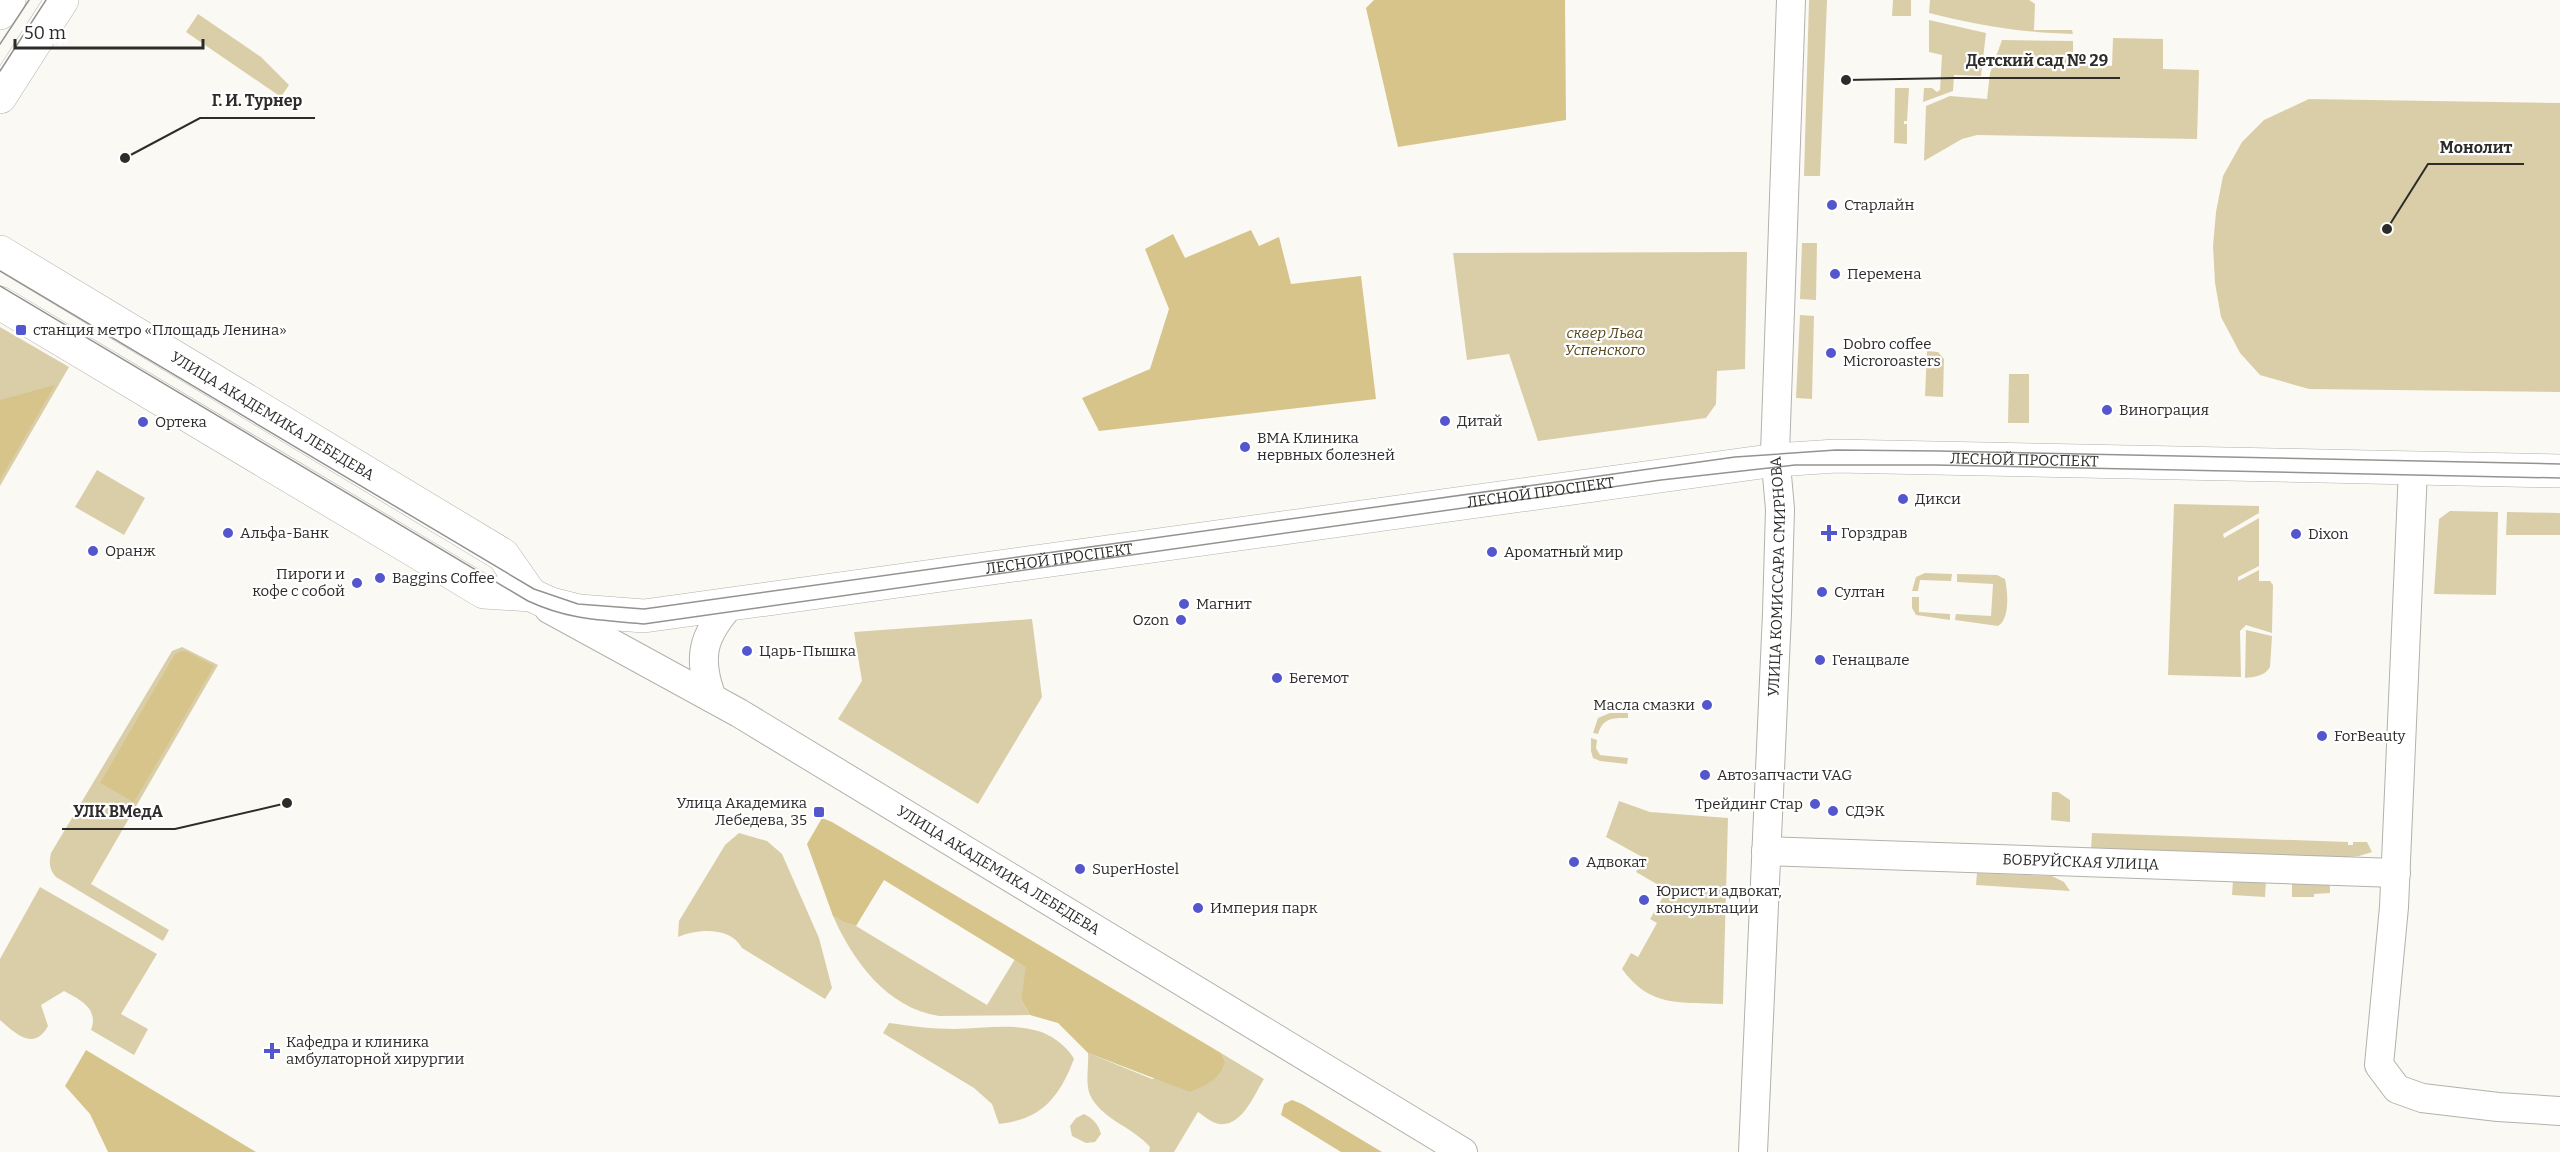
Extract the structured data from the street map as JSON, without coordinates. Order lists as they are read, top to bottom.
{
  "streets": {
    "main road": ["УЛИЦА АКАДЕМИКА ЛЕБЕДЕВА", "ЛЕСНОЙ ПРОСПЕКТ"],
    "street": ["УЛИЦА КОМИССАРА СМИРНОВА", "БОБРУЙСКАЯ УЛИЦА"]
  },
  "crossings": [
    ["УЛИЦА АКАДЕМИКА ЛЕБЕДЕВА", "ЛЕСНОЙ ПРОСПЕКТ"],
    ["ЛЕСНОЙ ПРОСПЕКТ", "УЛИЦА КОМИССАРА СМИРНОВА"],
    ["УЛИЦА КОМИССАРА СМИРНОВА", "БОБРУЙСКАЯ УЛИЦА"]
  ],
  "parks": ["сквер Льва Успенского"],
  "places": {
    "other": [
      "Детский сад № 29",
      "Г. И. Турнер",
      "Старлайн",
      "Монолит",
      "Перемена",
      "Dobro coffee Microroasters",
      "Винограция",
      "Дитай",
      "Ортека",
      "ВМА Клиника нервных болезней",
      "Дикси",
      "Альфа-Банк",
      "Dixon",
      "Оранж",
      "Ароматный мир",
      "Baggins Coffee",
      "Пироги и кофе с собой",
      "Султан",
      "Магнит",
      "Ozon",
      "Царь-Пышка",
      "Генацвале",
      "Бегемот",
      "Масла смазки",
      "ForBeauty",
      "Автозапчасти VAG",
      "УЛК ВМедА",
      "Трейдинг Стар",
      "СДЭК",
      "Адвокат",
      "SuperHostel",
      "Юрист и адвокат, консультации",
      "Империя парк"
    ],
    "transit": ["станция метро «Площадь Ленина»", "Улица Академика Лебедева, 35"],
    "health": ["Горздрав", "Кафедра и клиника амбулаторной хирургии"]
  },
  "scale_bar": "50 m"
}
